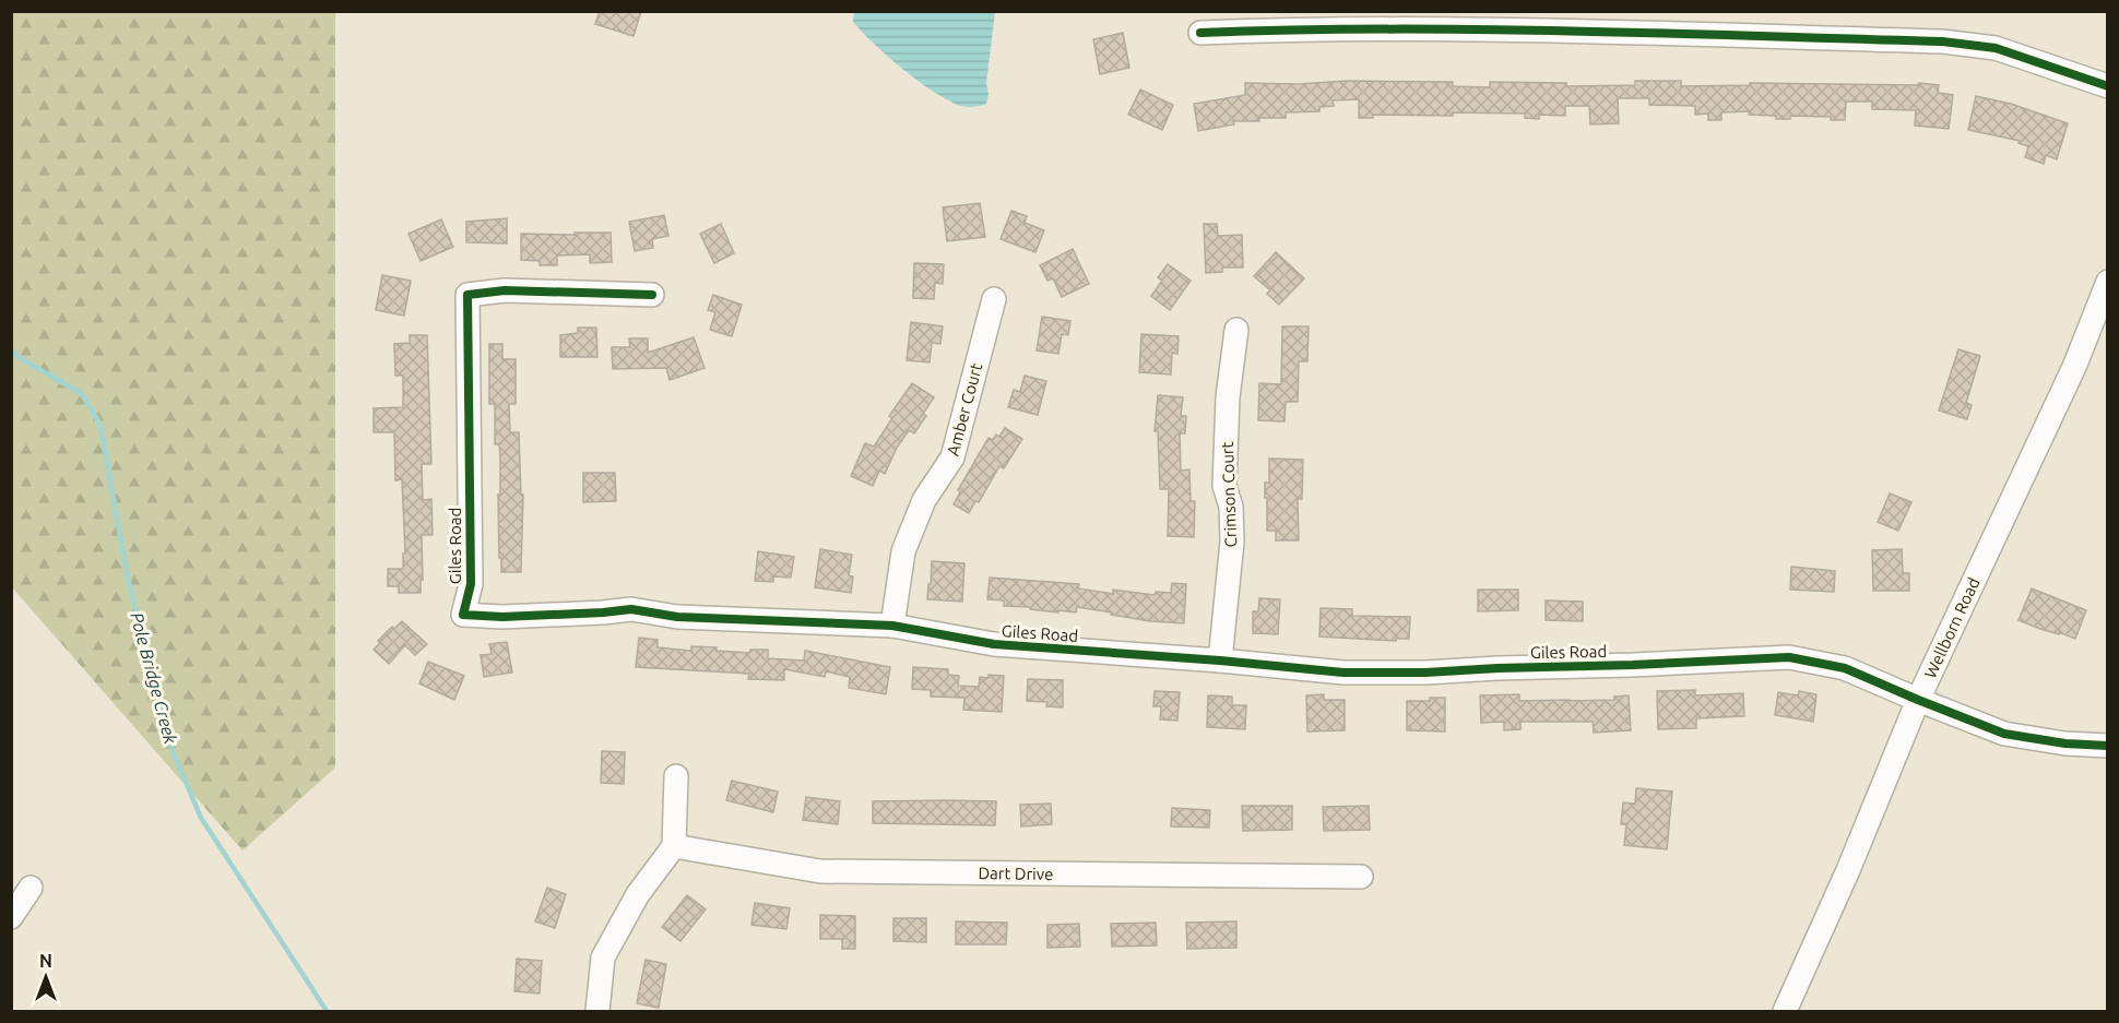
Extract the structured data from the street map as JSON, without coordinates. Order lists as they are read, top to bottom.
{
  "streets": {
    "street": [
      "Amber Court",
      "Crimson Court",
      "Giles Road",
      "Wellborn Road",
      "Dart Drive"
    ]
  },
  "crossings": [
    ["Amber Court", "Giles Road"],
    ["Crimson Court", "Giles Road"],
    ["Giles Road", "Wellborn Road"]
  ],
  "water": ["Pole Bridge Creek"],
  "north": "top"
}
